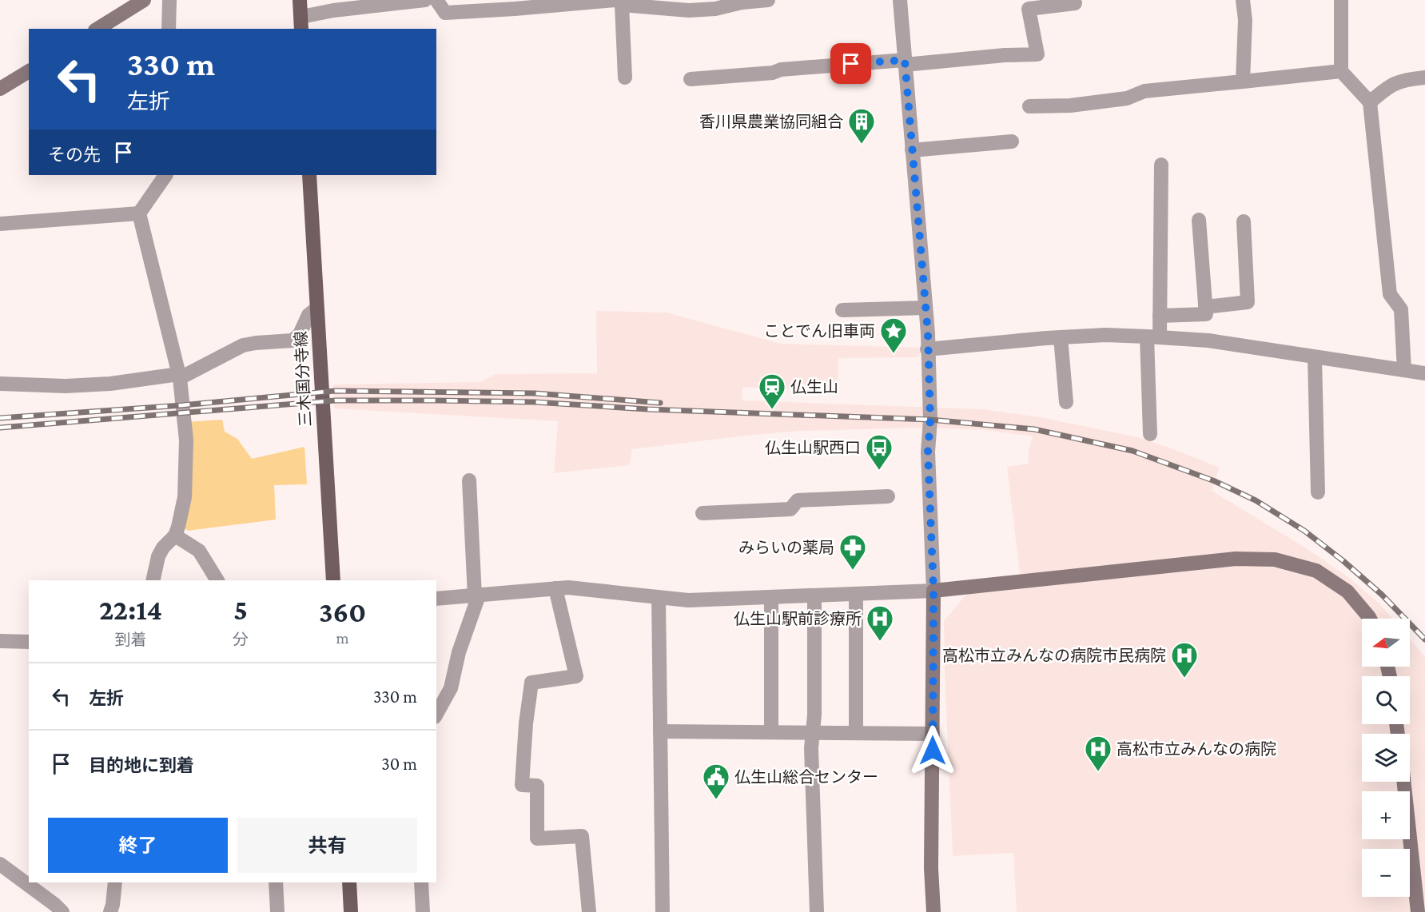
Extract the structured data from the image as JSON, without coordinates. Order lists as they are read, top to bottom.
{
  "streets": {
    "main road": ["三木国分寺線"]
  },
  "places": {
    "building": ["香川県農業協同組合"],
    "place": ["ことでん旧車両"],
    "station": ["仏生山"],
    "bus stop": ["仏生山駅西口"],
    "pharmacy": ["みらいの薬局"],
    "hospital": ["仏生山駅前診療所", "高松市立みんなの病院市民病院", "高松市立みんなの病院"],
    "public building": ["仏生山総合センター"]
  },
  "north": "left",
  "page": {
    "turn": ["330 m", "左折"],
    "then": "その先",
    "eta": [
      "22:14",
      "到着",
      "5",
      "分",
      "360",
      "m"
    ],
    "map_buttons": ["+", "−"],
    "list": [
      {
        "name": "左折",
        "value": "330 m"
      },
      {
        "name": "目的地に到着",
        "value": "30 m"
      }
    ],
    "buttons": ["終了", "共有"]
  }
}
